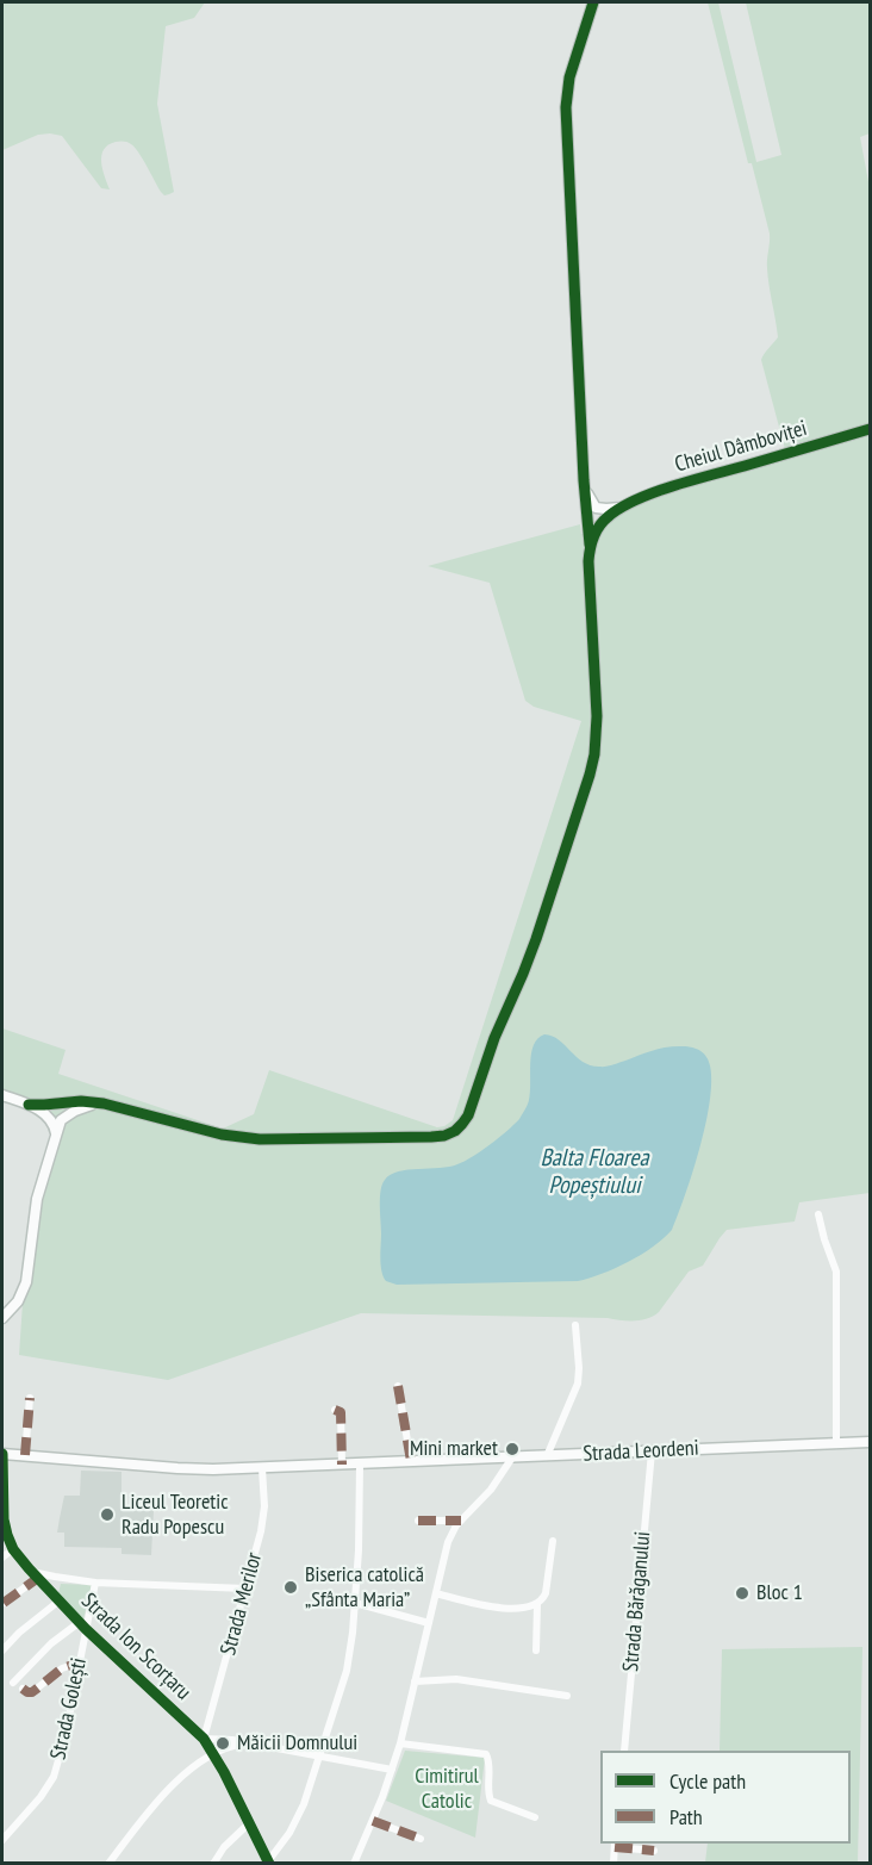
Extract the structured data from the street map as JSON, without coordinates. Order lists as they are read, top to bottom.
{
  "streets": {
    "street": [
      "Cheiul Dâmboviței",
      "Strada Leordeni",
      "Strada Bărăganului",
      "Strada Merilor",
      "Strada Ion Scorțaru",
      "Strada Golești"
    ]
  },
  "crossings": [
    ["Strada Leordeni", "Strada Bărăganului"],
    ["Strada Leordeni", "Strada Merilor"],
    ["Strada Leordeni", "Strada Ion Scorțaru"],
    ["Strada Merilor", "Strada Ion Scorțaru"],
    ["Strada Ion Scorțaru", "Strada Golești"]
  ],
  "water": ["Balta Floarea Popeștiului"],
  "parks": ["Cimitirul Catolic"],
  "places": [
    "Mini market",
    "Liceul Teoretic Radu Popescu",
    "Biserica catolică „Sfânta Maria”",
    "Bloc 1",
    "Măicii Domnului"
  ],
  "legend": ["Cycle path", "Path"]
}
